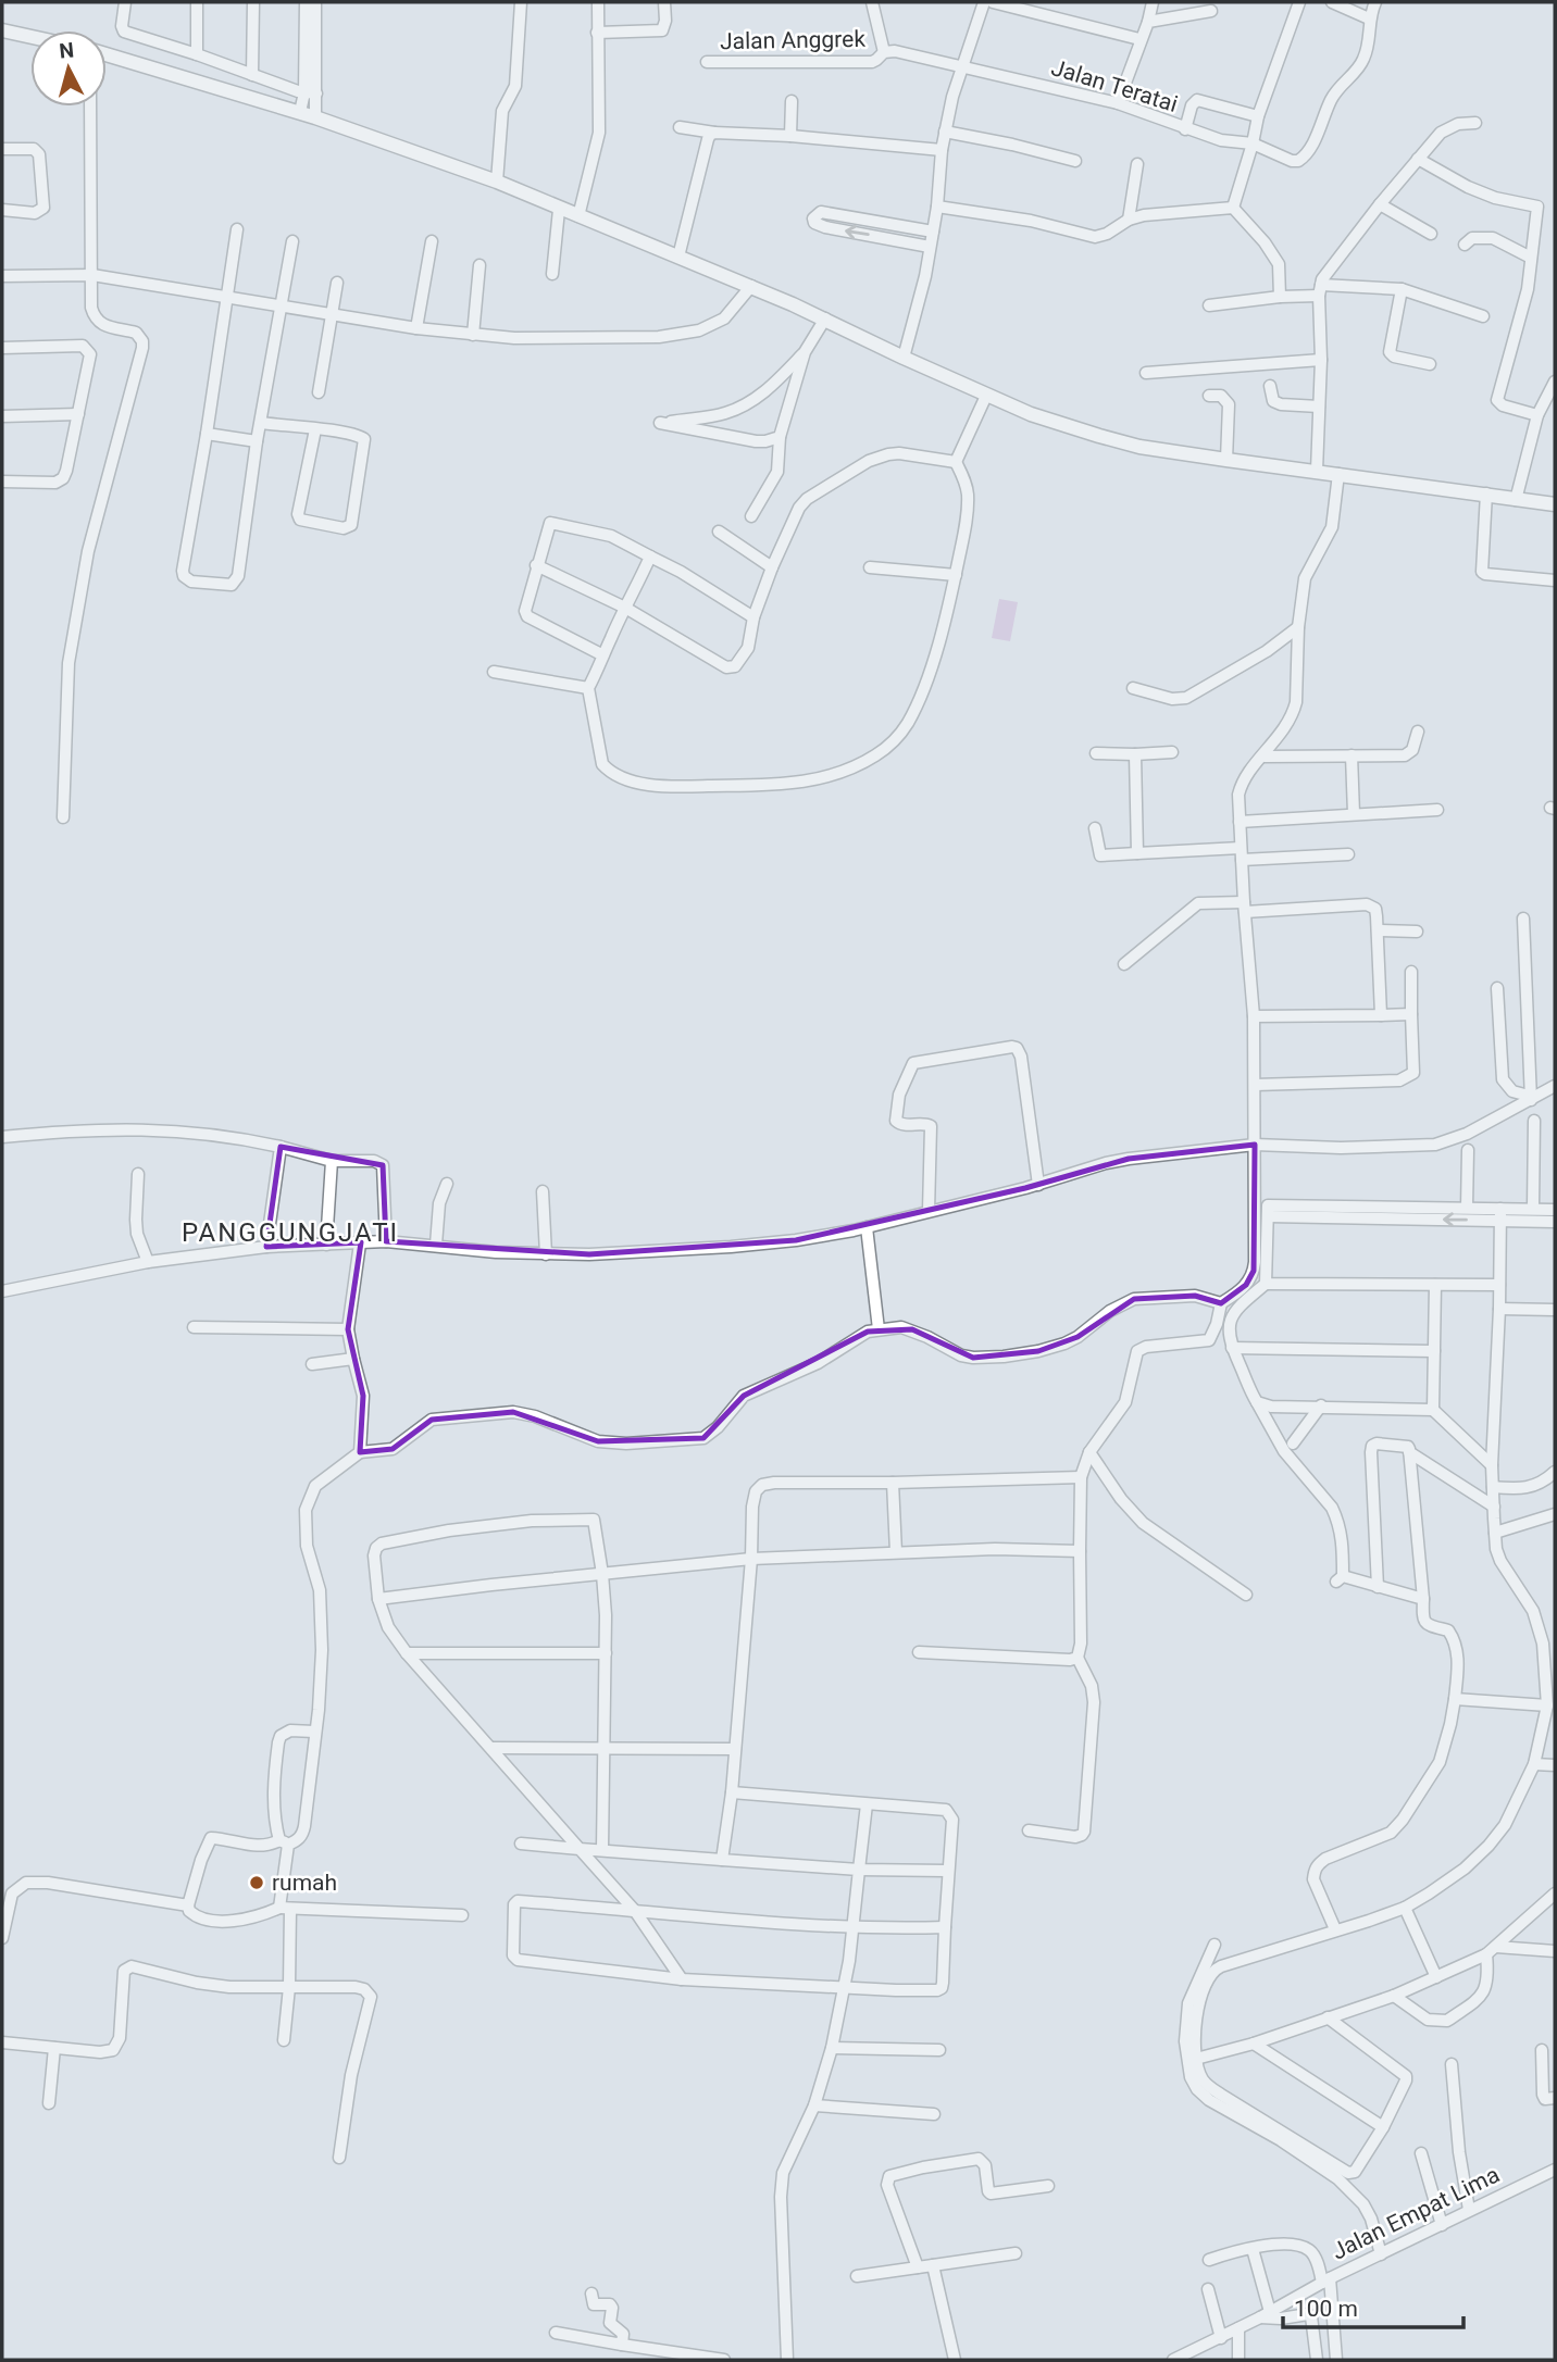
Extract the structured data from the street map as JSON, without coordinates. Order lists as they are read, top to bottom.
{
  "streets": {
    "street": ["Jalan Anggrek", "Jalan Teratai", "Jalan Empat Lima"]
  },
  "crossings": [
    ["Jalan Anggrek", "Jalan Teratai"]
  ],
  "districts": ["PANGGUNGJATI"],
  "places": ["rumah"],
  "scale_bar": "100 m",
  "north": "top"
}
